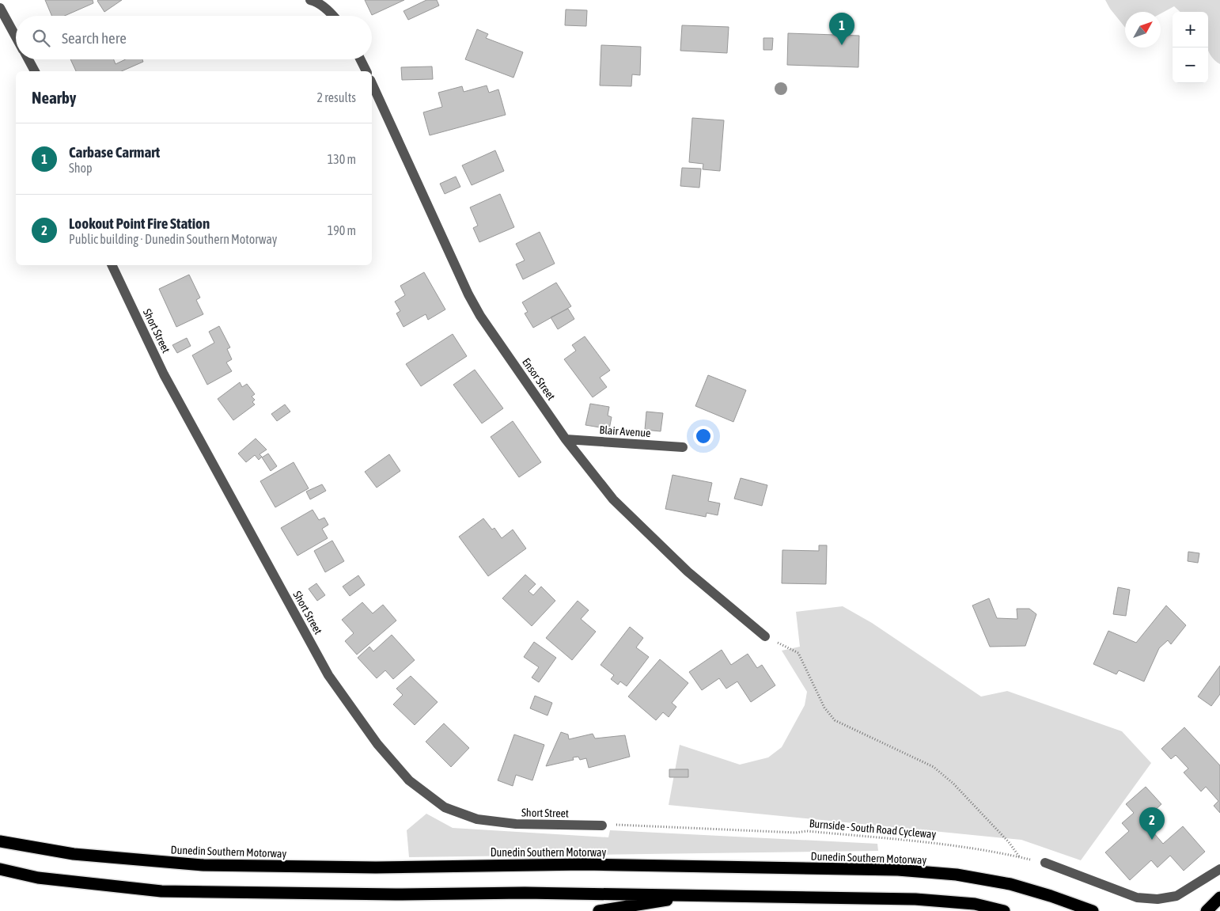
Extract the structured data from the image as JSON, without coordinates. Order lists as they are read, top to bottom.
{
  "streets": {
    "highway": ["Dunedin Southern Motorway"],
    "street": ["Short Street", "Ensor Street", "Blair Avenue"],
    "path": ["Burnside - South Road Cycleway"]
  },
  "crossings": [
    ["Short Street", "Burnside - South Road Cycleway"],
    ["Ensor Street", "Blair Avenue"]
  ],
  "north": "top right",
  "page": {
    "map_buttons": ["+", "−"],
    "pins": ["1", "2"],
    "search": "Search here",
    "heading": ["Nearby", "2 results"],
    "list": [
      {
        "mark": "1",
        "name": "Carbase Carmart",
        "note": "Shop",
        "value": "130 m"
      },
      {
        "mark": "2",
        "name": "Lookout Point Fire Station",
        "note": "Public building · Dunedin Southern Motorway",
        "value": "190 m"
      }
    ]
  }
}
